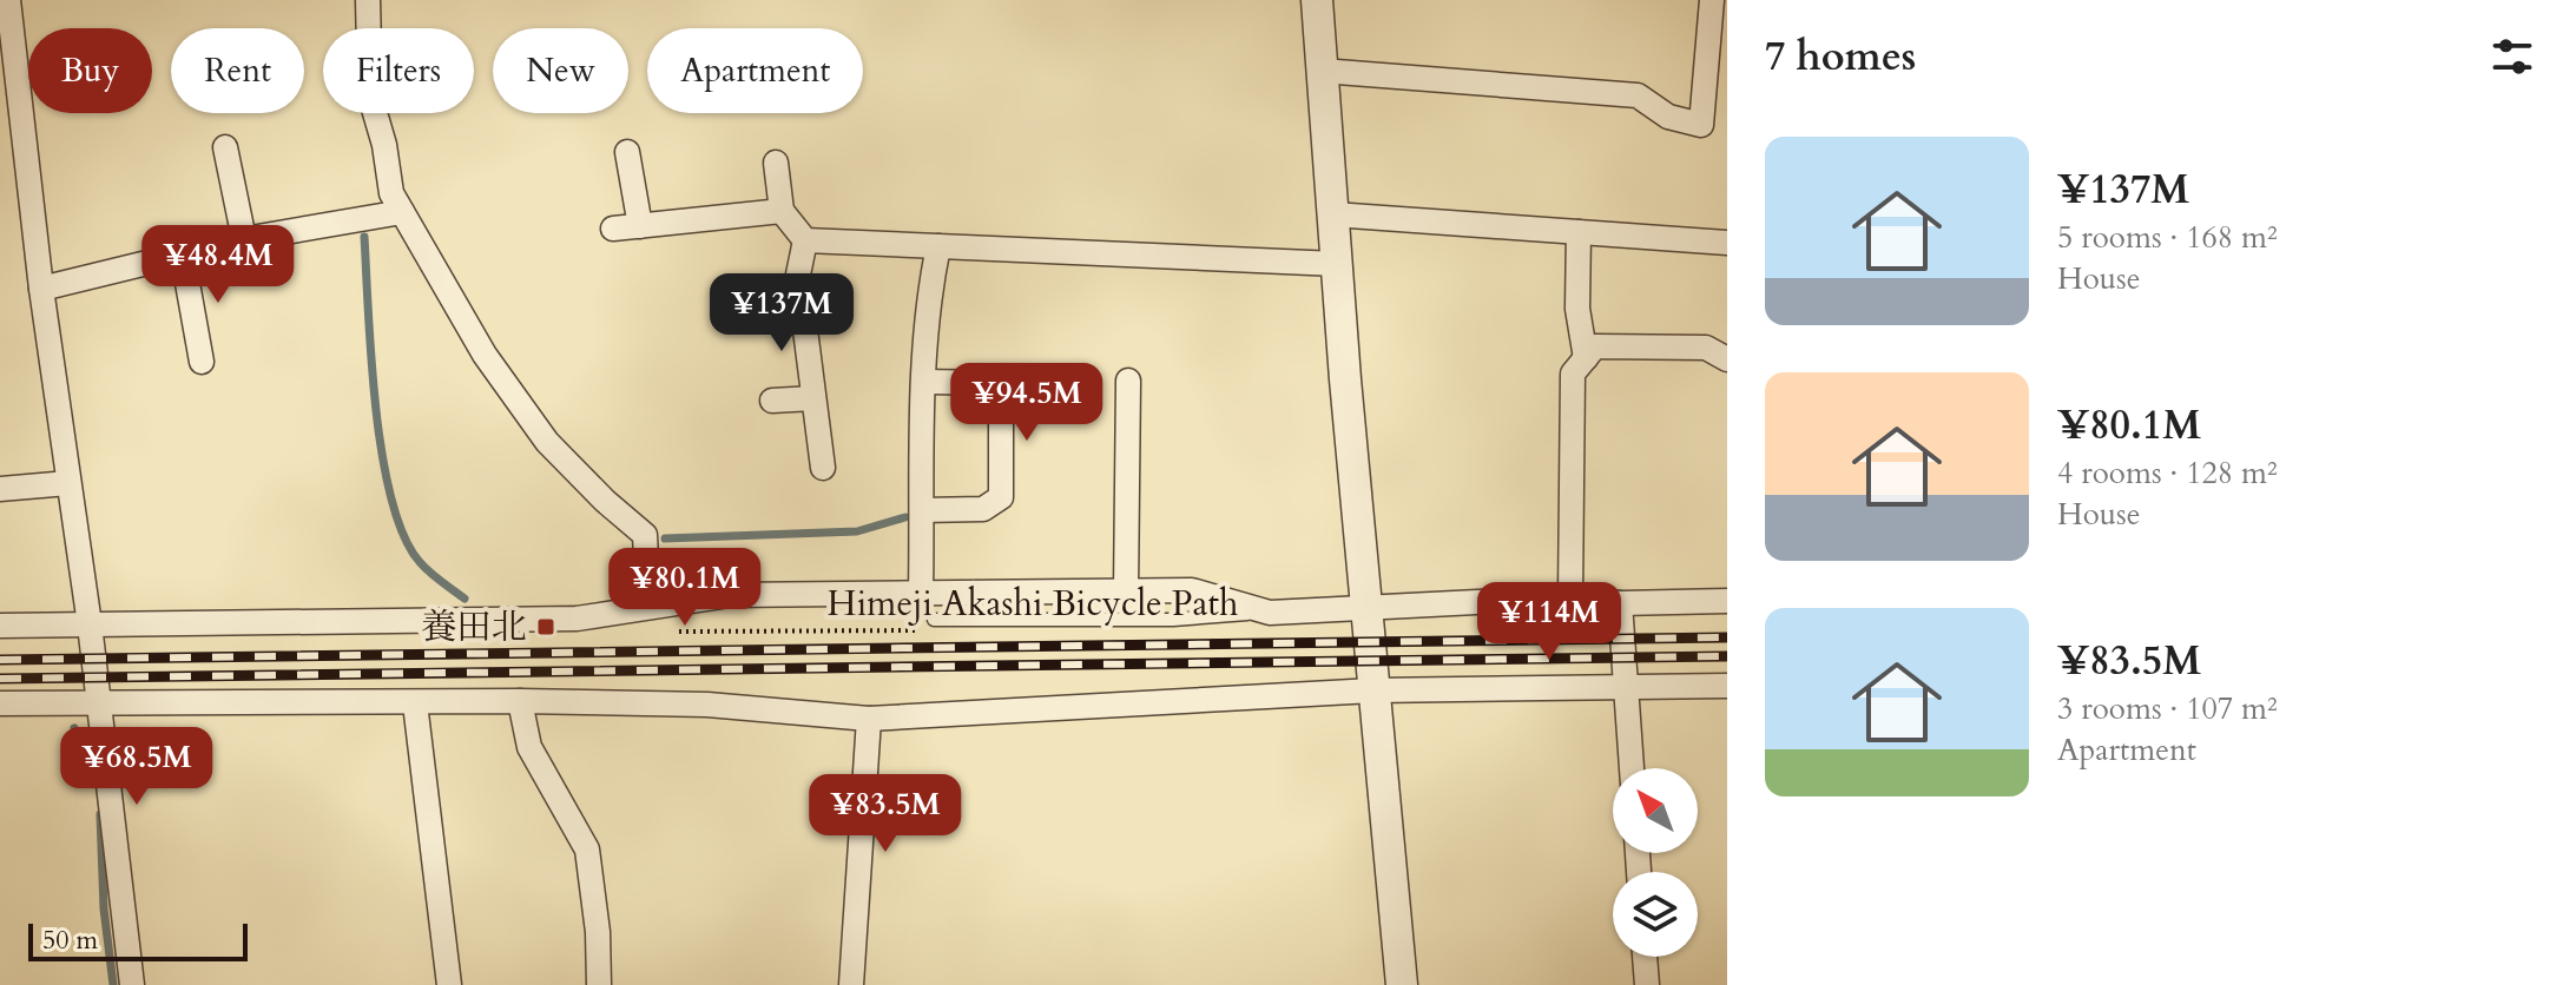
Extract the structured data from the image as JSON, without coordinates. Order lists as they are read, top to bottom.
{
  "streets": {
    "path": ["Himeji Akashi Bicycle Path"]
  },
  "places": {
    "transit": ["養田北"]
  },
  "scale_bar": "50 m",
  "north": "top left",
  "page": {
    "heading": "7 homes",
    "chip": [
      "Buy",
      "Rent",
      "Filters",
      "New",
      "Apartment"
    ],
    "list": [
      {
        "name": "¥137M",
        "note": "5 rooms · 168 m² · House"
      },
      {
        "name": "¥80.1M",
        "note": "4 rooms · 128 m² · House"
      },
      {
        "name": "¥83.5M",
        "note": "3 rooms · 107 m² · Apartment"
      }
    ],
    "price": [
      "¥48.4M",
      "¥137M",
      "¥94.5M",
      "¥80.1M",
      "¥114M",
      "¥68.5M",
      "¥83.5M"
    ],
    "scale": "50 m"
  }
}
